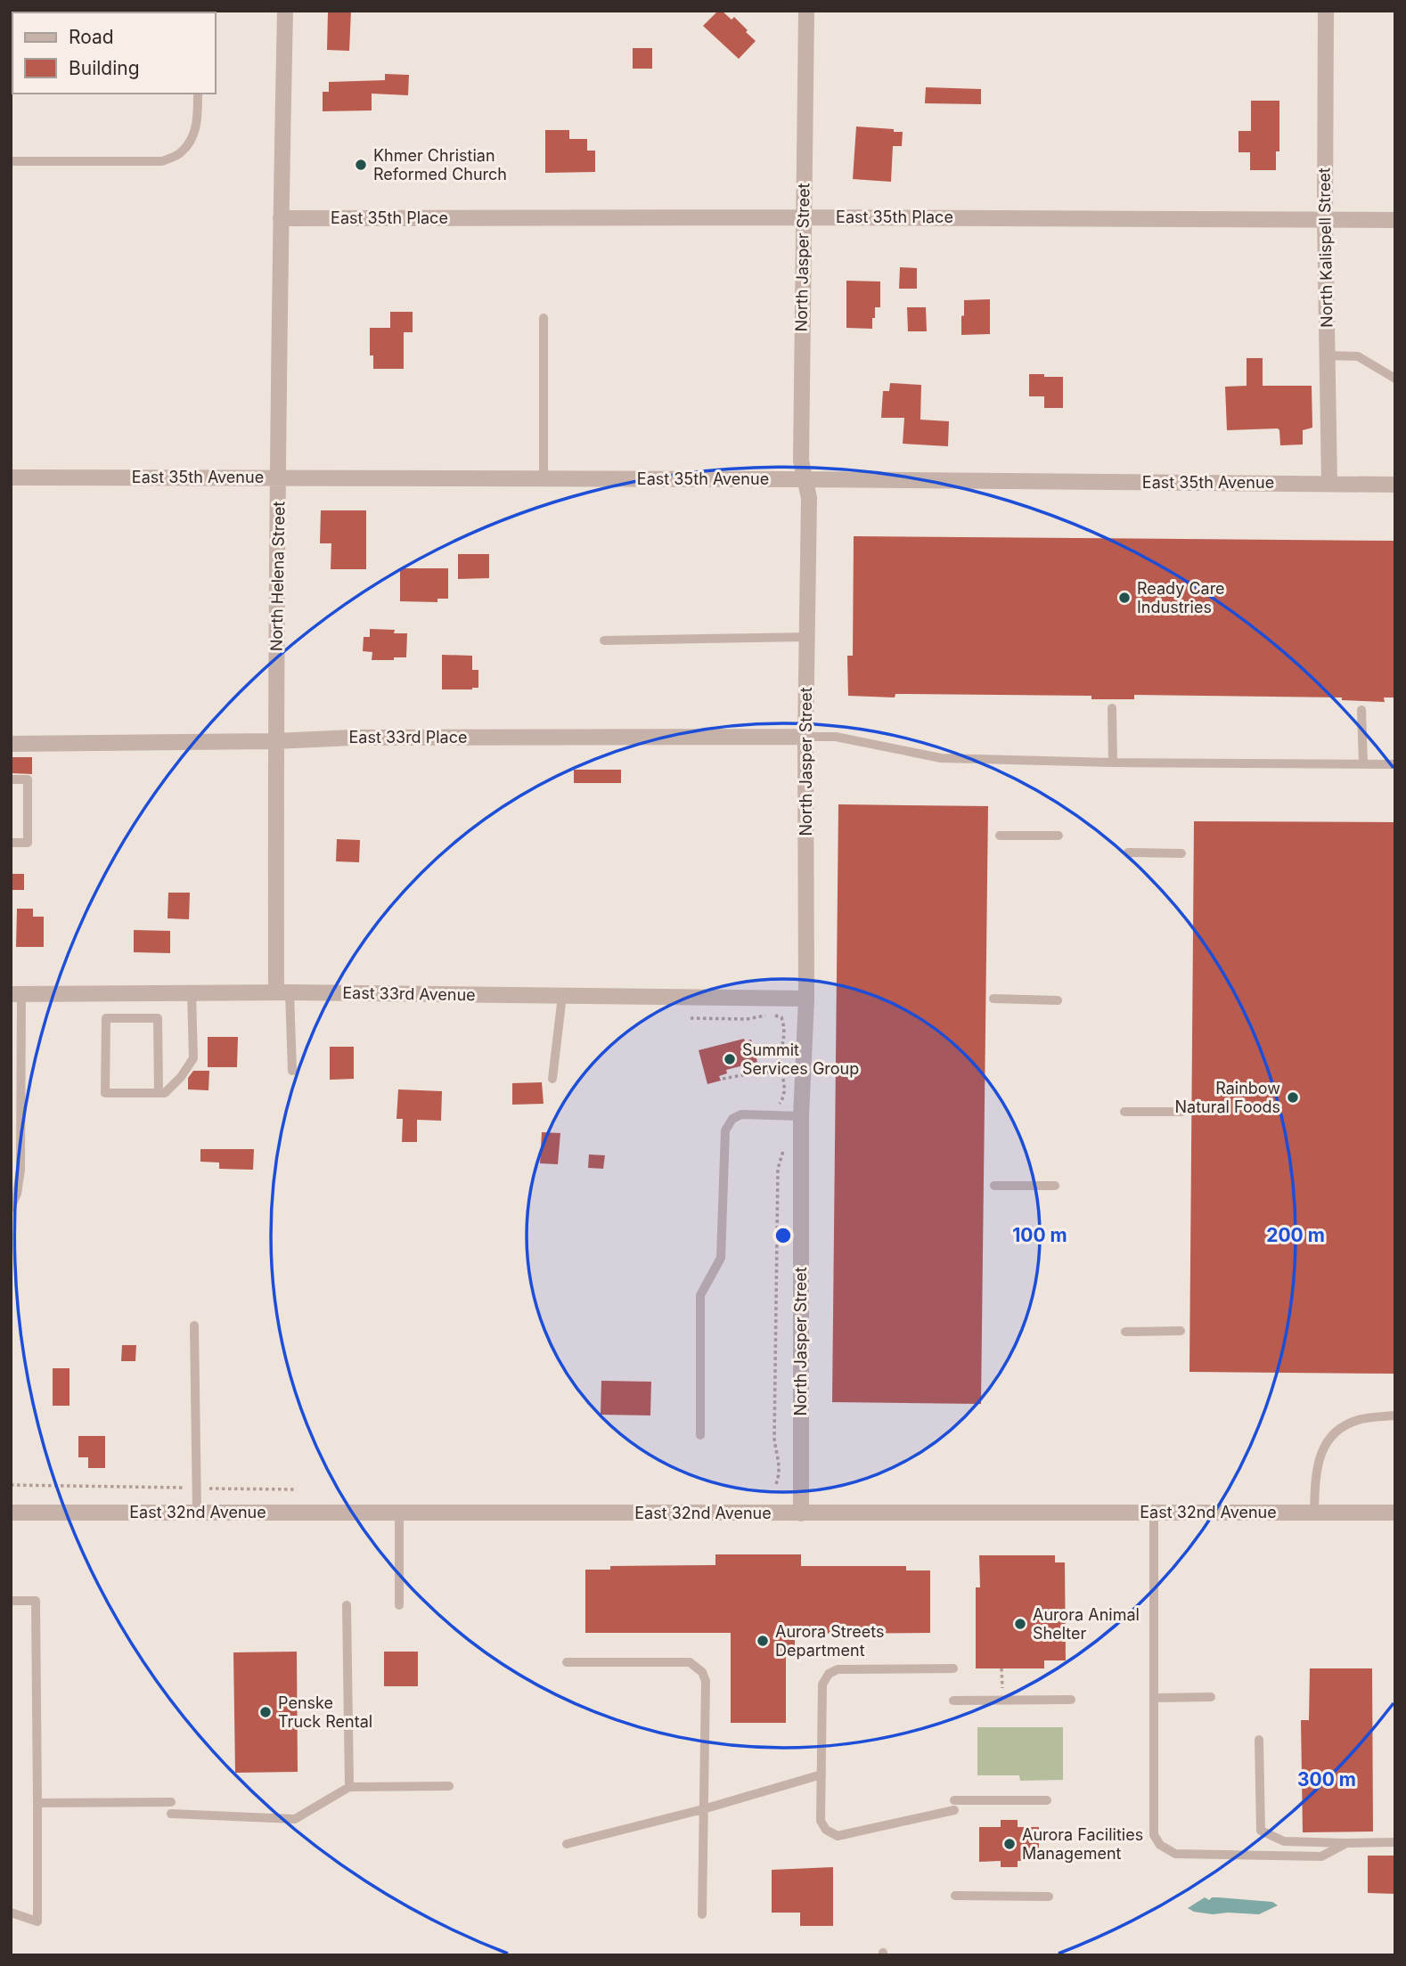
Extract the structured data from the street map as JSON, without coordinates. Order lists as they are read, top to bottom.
{
  "streets": {
    "street": [
      "East 35th Place",
      "North Kalispell Street",
      "North Jasper Street",
      "East 35th Avenue",
      "North Helena Street",
      "East 33rd Place",
      "East 33rd Avenue",
      "East 32nd Avenue"
    ]
  },
  "crossings": [
    ["East 35th Place", "North Kalispell Street"],
    ["East 35th Place", "North Jasper Street"],
    ["East 35th Place", "North Helena Street"],
    ["North Kalispell Street", "East 35th Avenue"],
    ["North Jasper Street", "East 35th Avenue"],
    ["North Jasper Street", "East 33rd Place"],
    ["North Jasper Street", "East 33rd Avenue"],
    ["North Jasper Street", "East 32nd Avenue"],
    ["East 35th Avenue", "North Helena Street"],
    ["North Helena Street", "East 33rd Place"],
    ["North Helena Street", "East 33rd Avenue"]
  ],
  "places": [
    "Khmer Christian Reformed Church",
    "Ready Care Industries",
    "Summit Services Group",
    "Rainbow Natural Foods",
    "Aurora Animal Shelter",
    "Aurora Streets Department",
    "Penske Truck Rental",
    "Aurora Facilities Management"
  ],
  "legend": ["Road", "Building"],
  "rings": ["100 m", "200 m", "300 m"]
}
